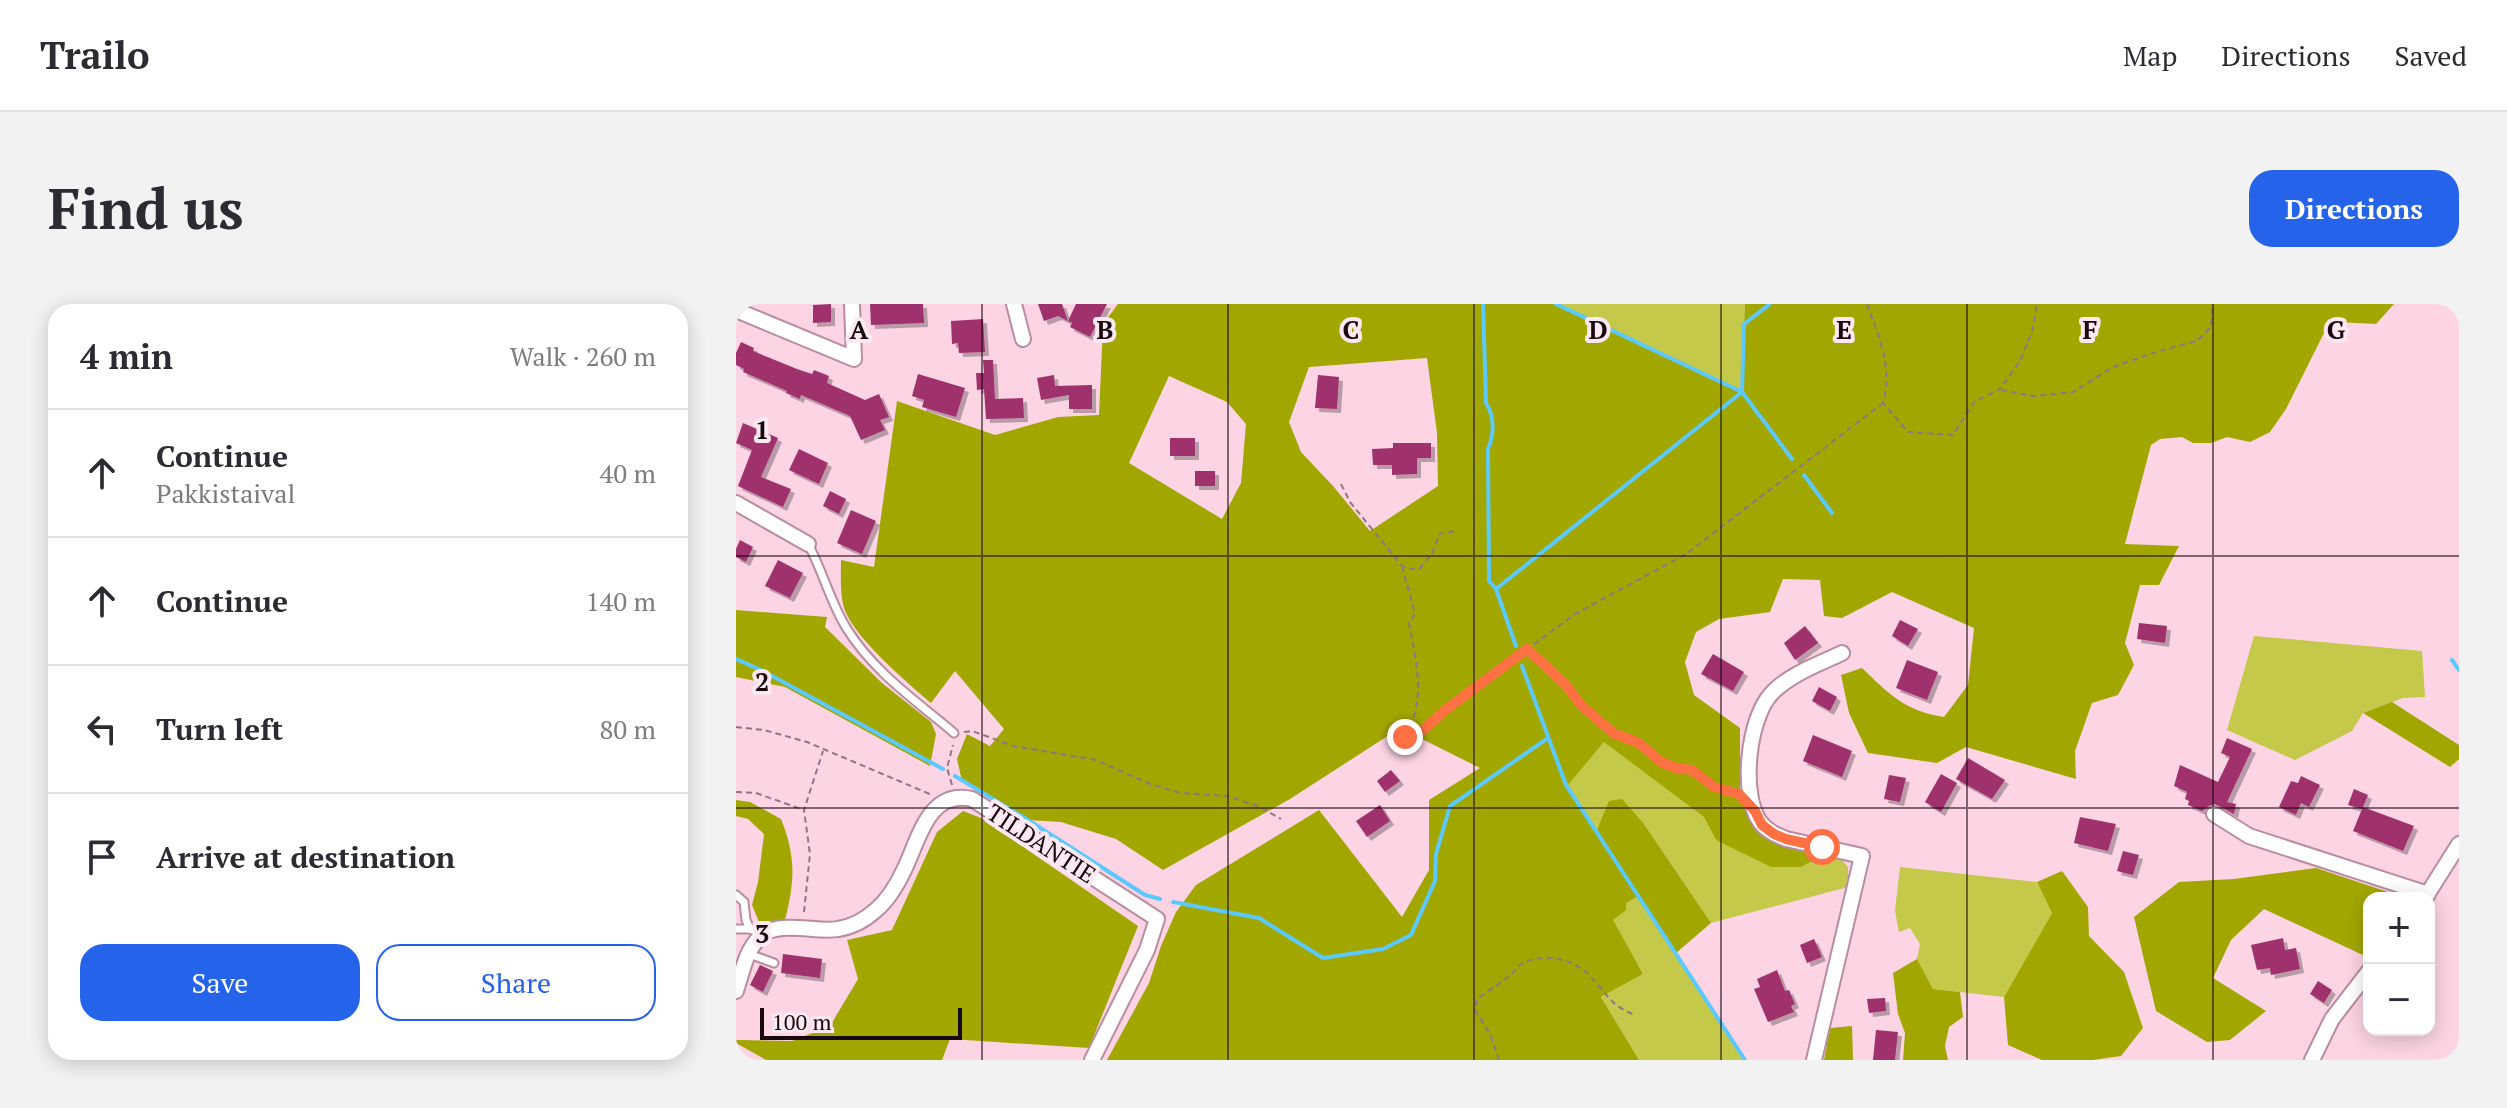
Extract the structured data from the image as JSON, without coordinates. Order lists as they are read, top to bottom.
{
  "streets": {
    "street": ["TILDANTIE"]
  },
  "scale_bar": "100 m",
  "page": {
    "header": "Trailo",
    "nav": ["Map", "Directions", "Saved"],
    "buttons": [
      "Directions",
      ["Save", "Share"]
    ],
    "title": "Find us",
    "heading": ["4 min", "Walk · 260 m"],
    "list": [
      ["Continue", "Pakkistaival", "40 m"],
      ["Continue", "140 m"],
      ["Turn left", "80 m"],
      "Arrive at destination"
    ],
    "map_buttons": ["+", "−"],
    "scale": "100 m"
  },
  "grid": {
    "columns": [
      "A",
      "B",
      "C",
      "D",
      "E",
      "F",
      "G"
    ],
    "rows": ["1", "2", "3"]
  }
}
